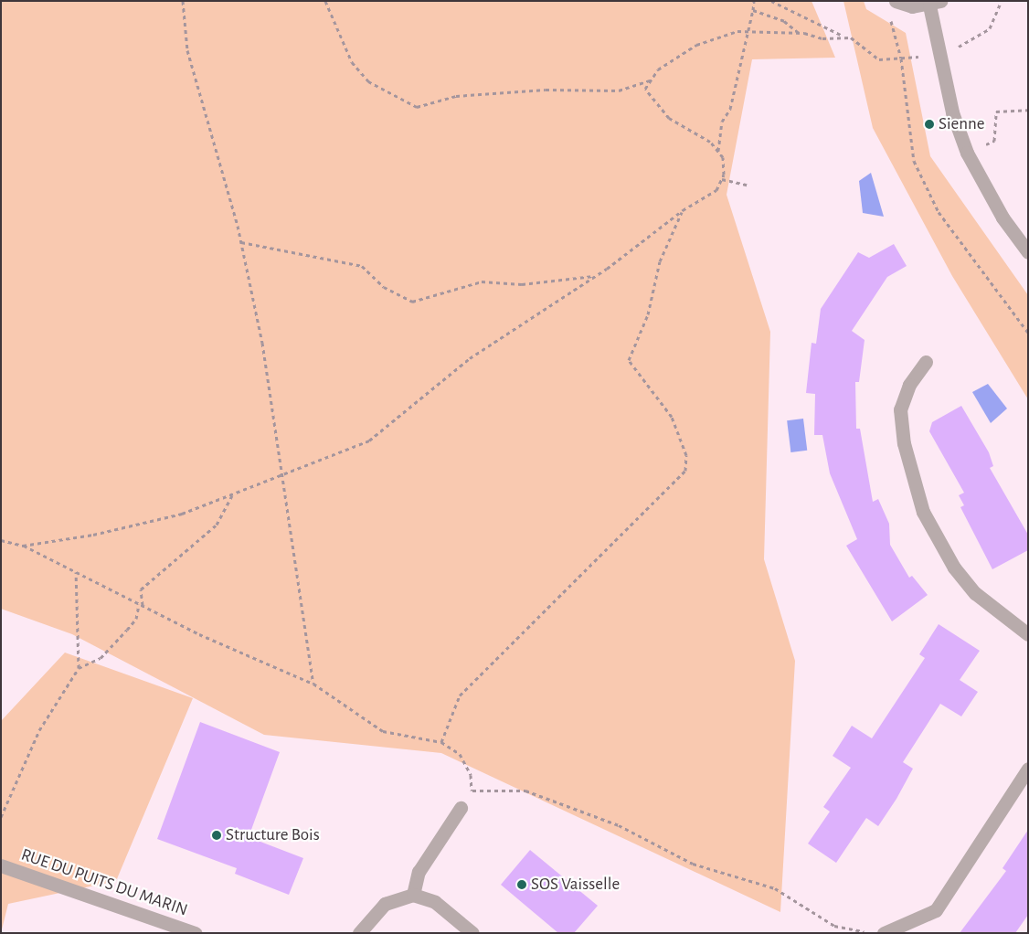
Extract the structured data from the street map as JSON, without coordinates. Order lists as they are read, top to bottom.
{
  "streets": {
    "street": ["RUE DU PUITS DU MARIN"]
  },
  "places": ["Sienne", "Structure Bois", "SOS Vaisselle"]
}
